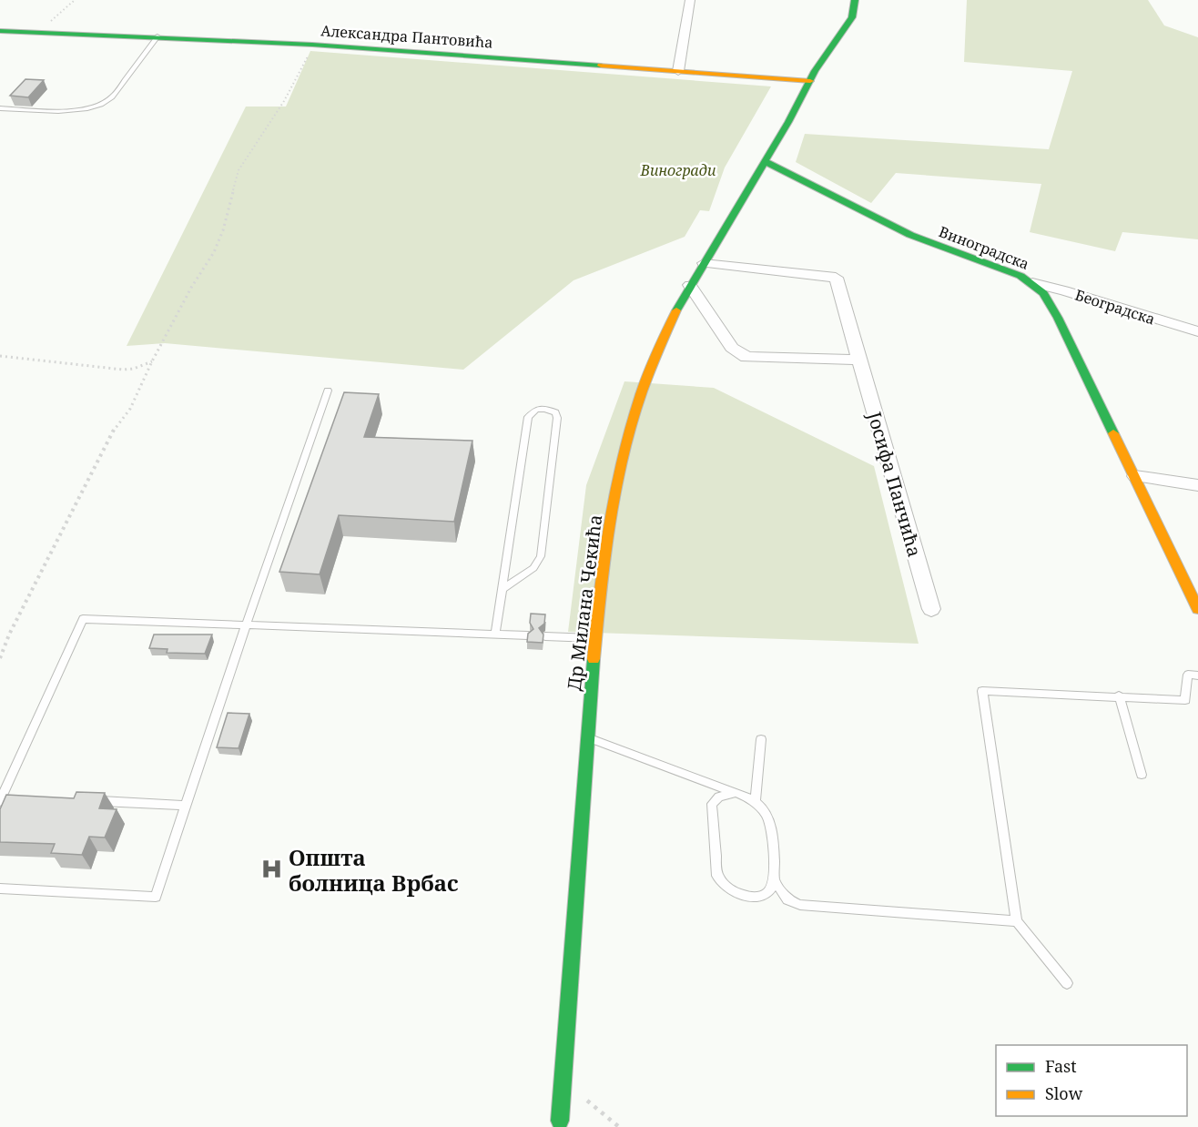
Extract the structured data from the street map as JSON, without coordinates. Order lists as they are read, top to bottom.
{
  "streets": {
    "street": [
      "Александра Пантовића",
      "Виноградска",
      "Београдска",
      "Јосифа Панчића",
      "Др Милана Чекића"
    ]
  },
  "crossings": [
    ["Виноградска", "Београдска"],
    ["Виноградска", "Др Милана Чекића"],
    ["Јосифа Панчића", "Др Милана Чекића"]
  ],
  "parks": ["Виногради"],
  "places": {
    "hospital": ["Општа болница Врбас"]
  },
  "legend": ["Fast", "Slow"]
}
